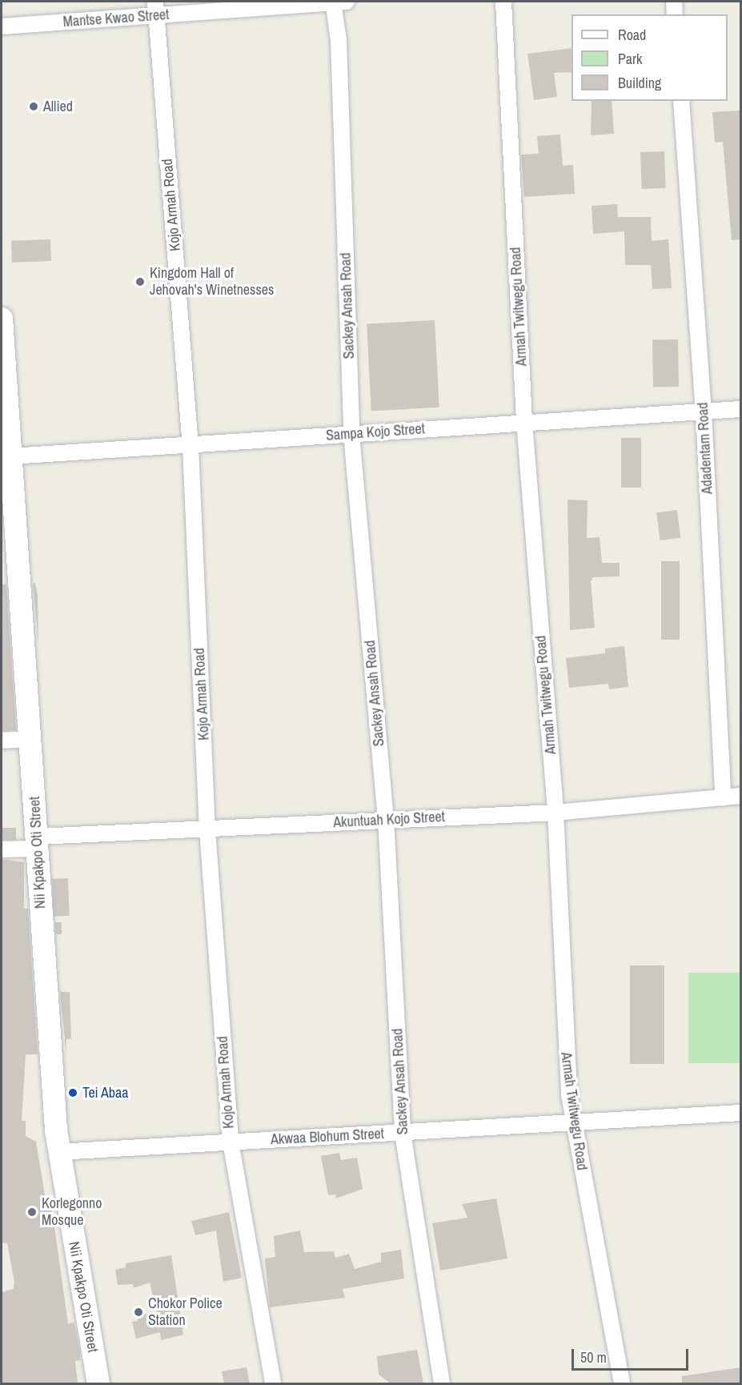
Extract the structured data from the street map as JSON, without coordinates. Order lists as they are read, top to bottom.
{
  "streets": {
    "street": [
      "Mantse Kwao Street",
      "Kojo Armah Road",
      "Sackey Ansah Road",
      "Armah Twitwegu Road",
      "Sampa Kojo Street",
      "Adadentam Road",
      "Akuntuah Kojo Street",
      "Nii Kpakpo Oti Street",
      "Akwaa Blohum Street"
    ]
  },
  "crossings": [
    ["Mantse Kwao Street", "Kojo Armah Road"],
    ["Mantse Kwao Street", "Sackey Ansah Road"],
    ["Kojo Armah Road", "Sampa Kojo Street"],
    ["Kojo Armah Road", "Akuntuah Kojo Street"],
    ["Kojo Armah Road", "Akwaa Blohum Street"],
    ["Sackey Ansah Road", "Sampa Kojo Street"],
    ["Sackey Ansah Road", "Akuntuah Kojo Street"],
    ["Sackey Ansah Road", "Akwaa Blohum Street"],
    ["Armah Twitwegu Road", "Sampa Kojo Street"],
    ["Armah Twitwegu Road", "Akuntuah Kojo Street"],
    ["Armah Twitwegu Road", "Akwaa Blohum Street"],
    ["Sampa Kojo Street", "Adadentam Road"],
    ["Sampa Kojo Street", "Nii Kpakpo Oti Street"],
    ["Adadentam Road", "Akuntuah Kojo Street"],
    ["Akuntuah Kojo Street", "Nii Kpakpo Oti Street"],
    ["Nii Kpakpo Oti Street", "Akwaa Blohum Street"]
  ],
  "places": [
    "Allied",
    "Kingdom Hall of Jehovah's Winetnesses",
    "Tei Abaa",
    "Korlegonno Mosque",
    "Chokor Police Station"
  ],
  "legend": ["Road", "Park", "Building"],
  "scale_bar": "50 m"
}
